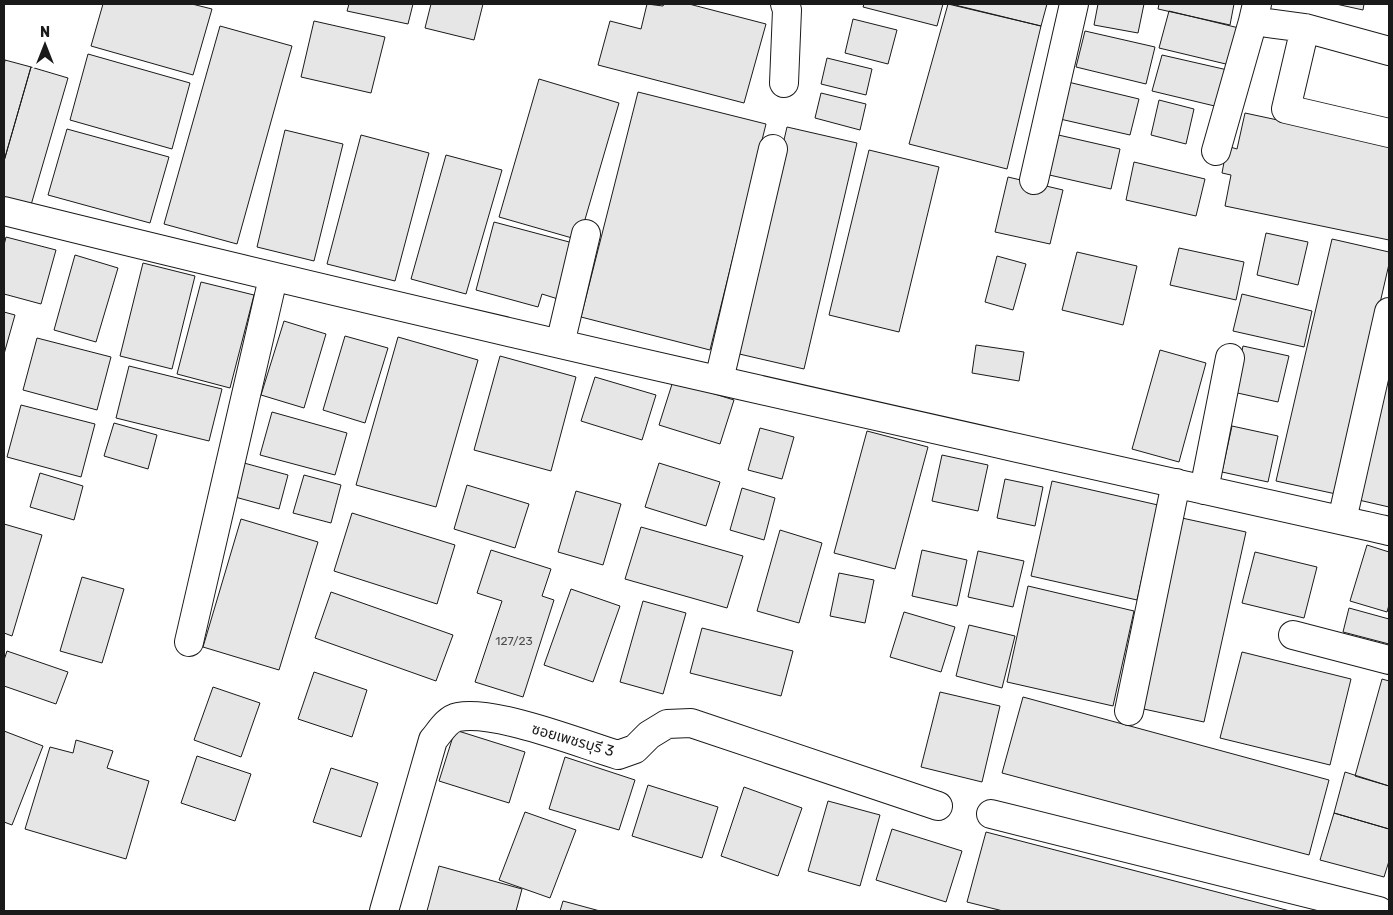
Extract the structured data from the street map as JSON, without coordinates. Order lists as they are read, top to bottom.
{
  "streets": {
    "street": ["ซอยเพชรบุรี 3"]
  },
  "house_numbers": ["127/23"],
  "north": "top"
}
